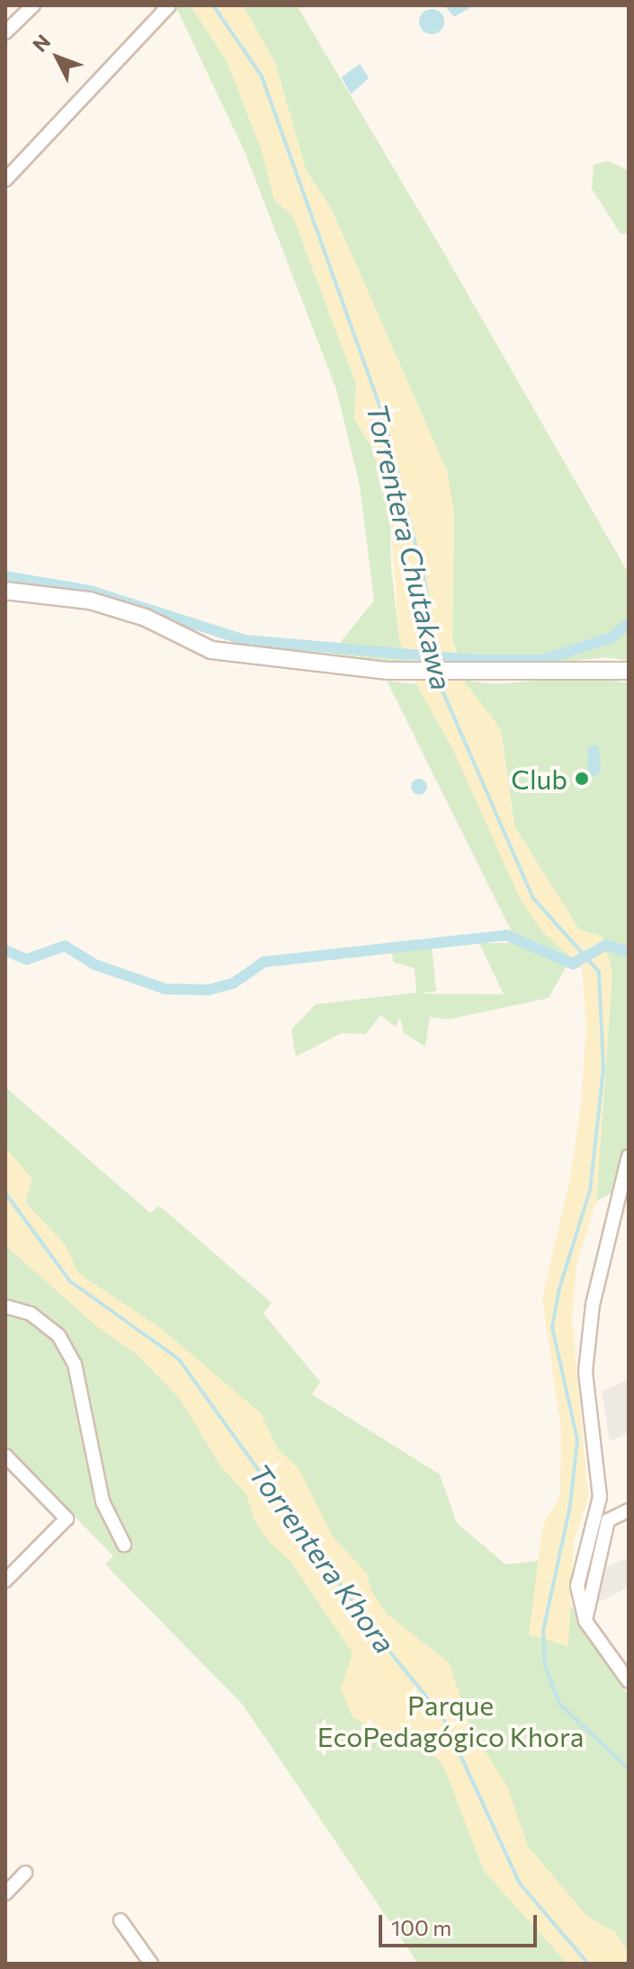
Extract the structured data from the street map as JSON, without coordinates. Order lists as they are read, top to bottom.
{
  "water": ["Torrentera Chutakawa", "Torrentera Khora"],
  "parks": ["Parque EcoPedagógico Khora"],
  "places": ["Club"],
  "scale_bar": "100 m",
  "north": "top left"
}
